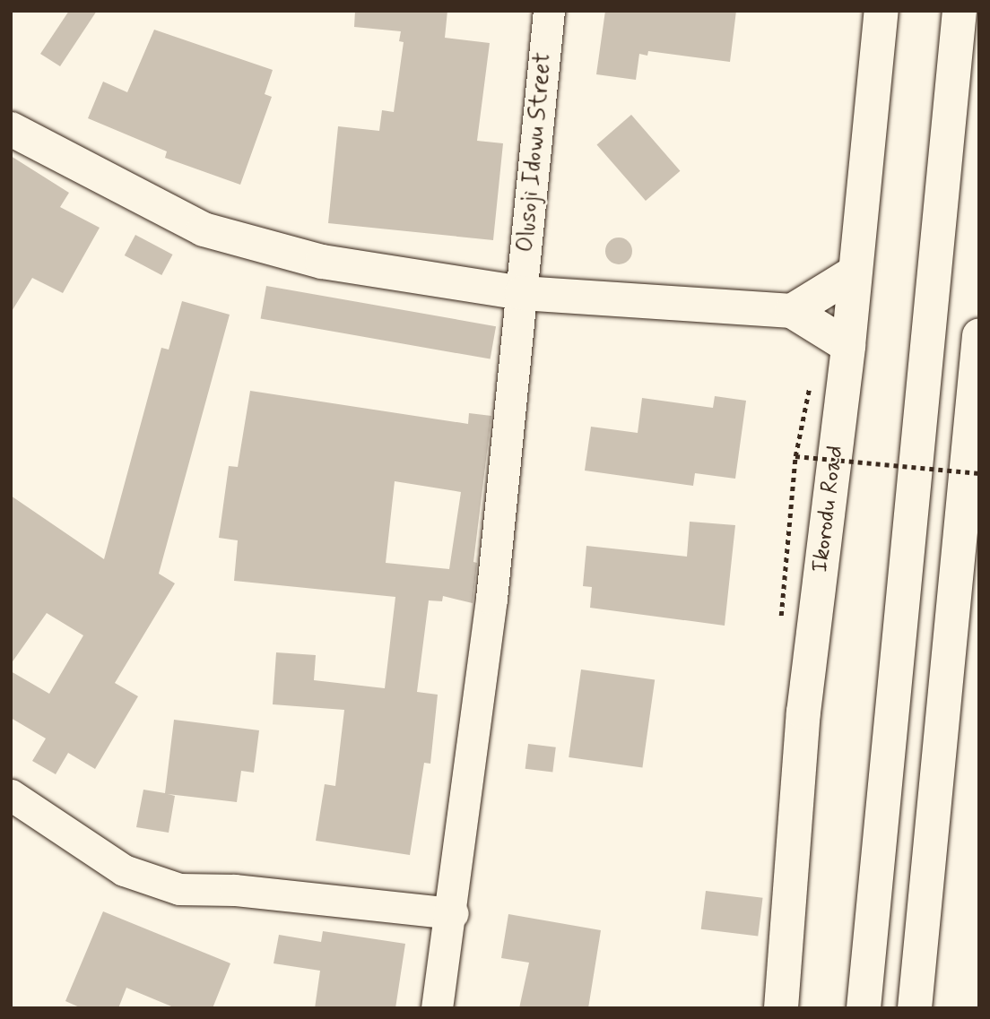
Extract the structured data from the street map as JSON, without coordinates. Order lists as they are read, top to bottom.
{
  "streets": {
    "main road": ["Ikorodu Road"],
    "street": ["Olusoji Idowu Street"]
  }
}
